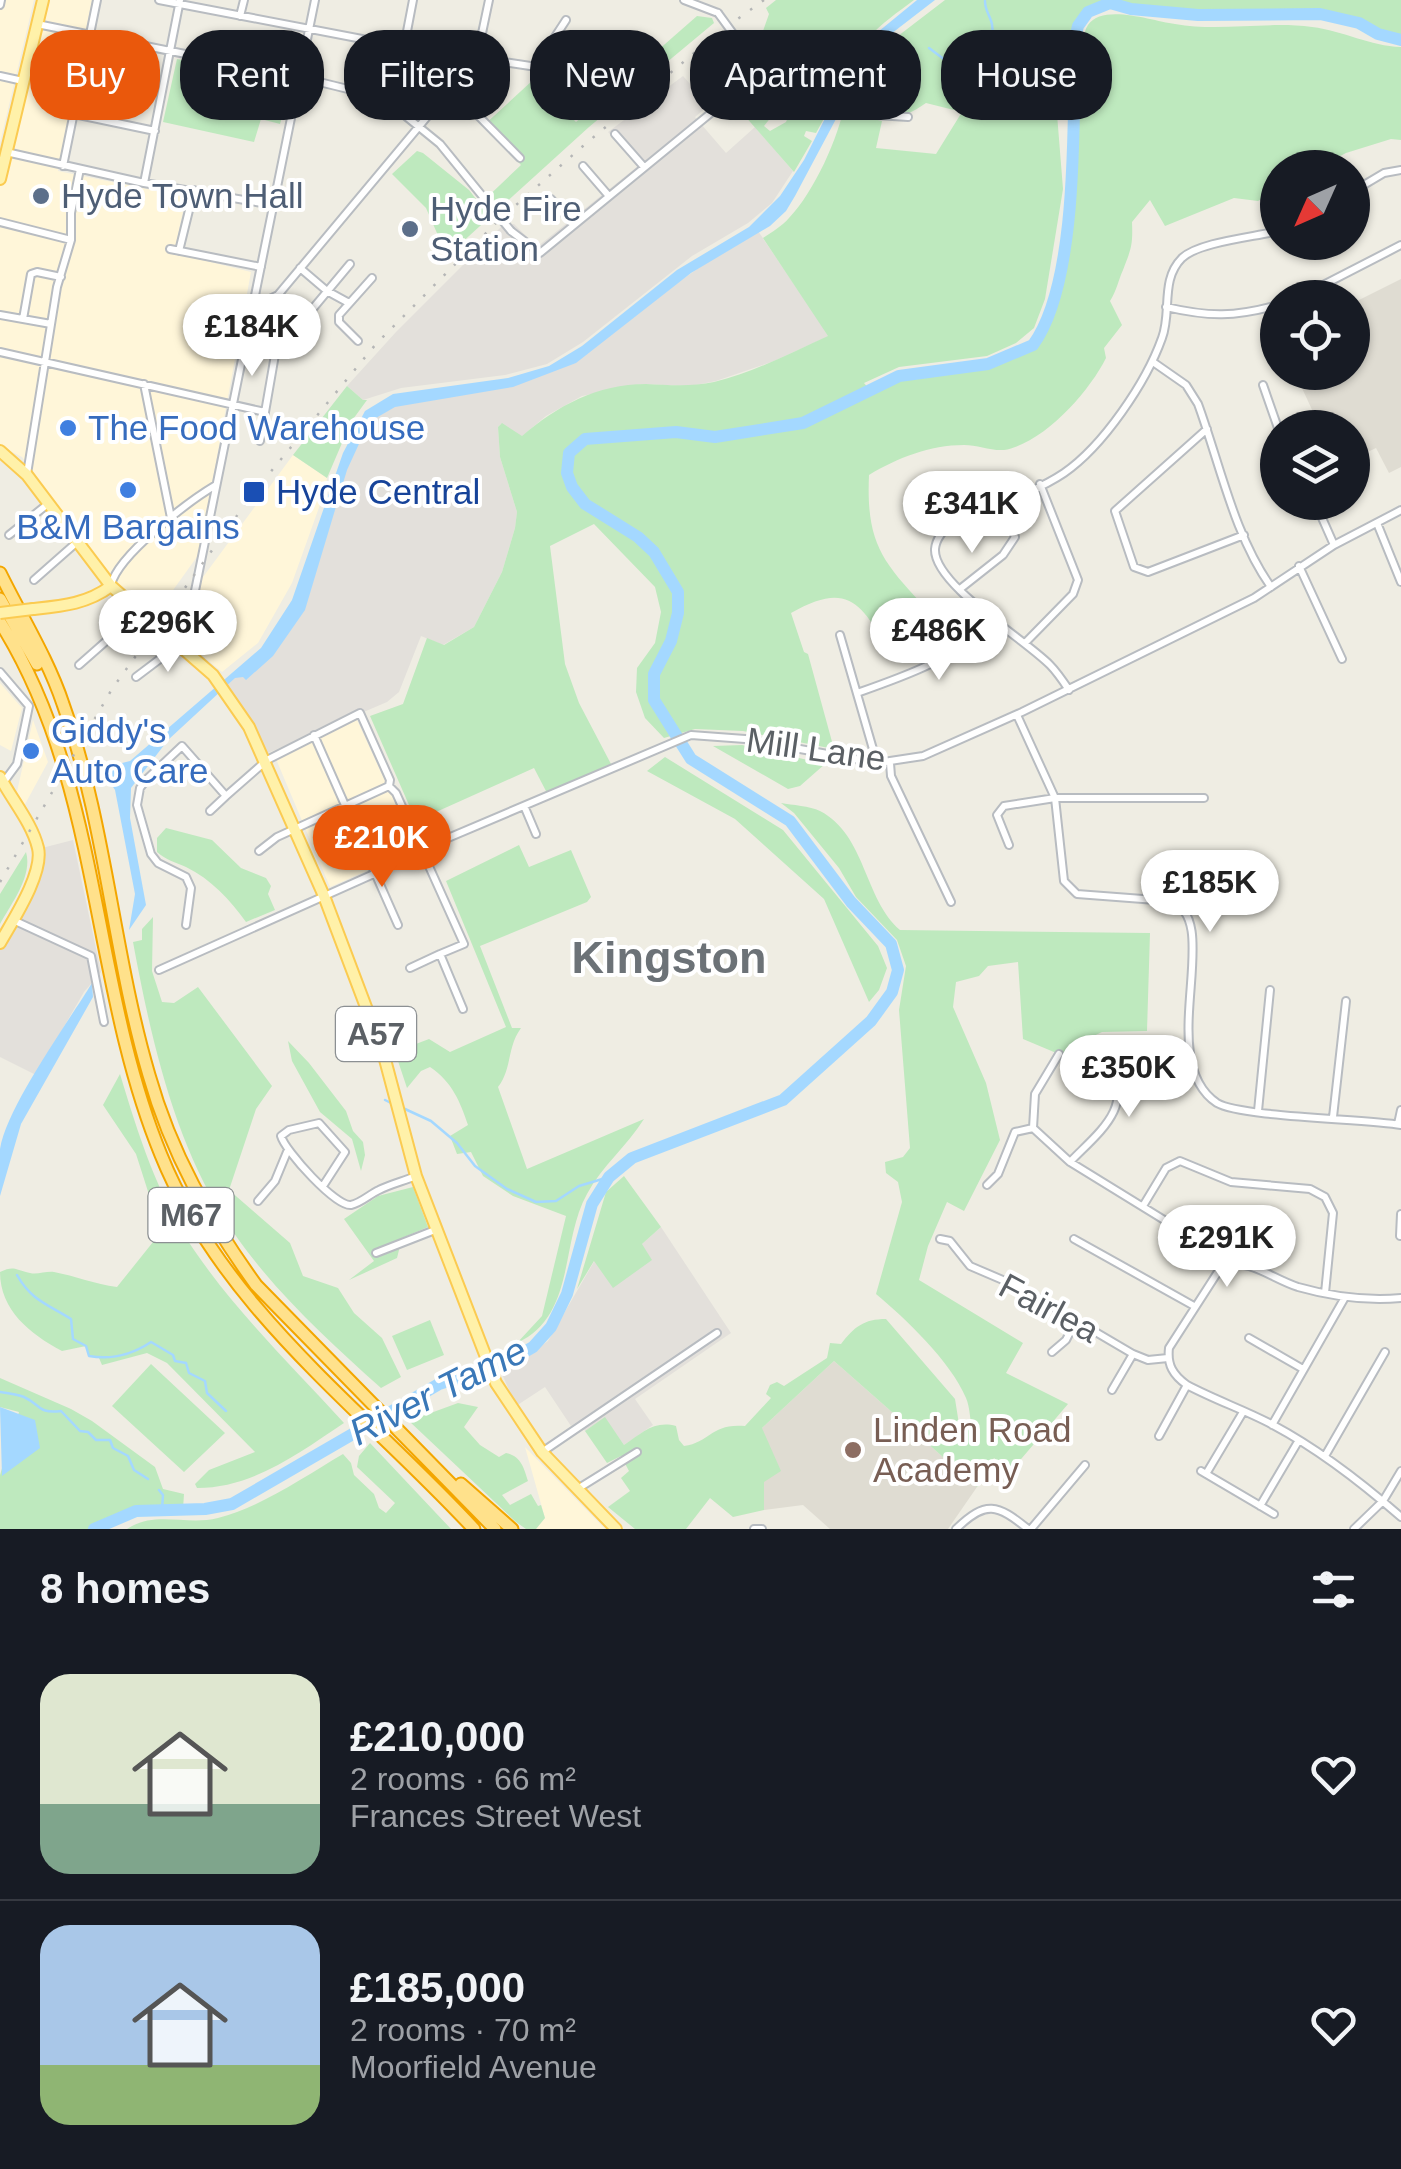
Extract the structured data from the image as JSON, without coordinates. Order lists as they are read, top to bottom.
{
  "streets": {
    "highway": ["M67"],
    "main road": ["A57"],
    "street": ["Mill Lane", "Fairlea"]
  },
  "crossings": [
    ["Mill Lane", "A57"]
  ],
  "districts": ["Kingston"],
  "water": ["River Tame"],
  "places": {
    "other": [
      "Hyde Town Hall",
      "Hyde Fire Station",
      "The Food Warehouse",
      "B&M Bargains",
      "Giddy's Auto Care",
      "Linden Road Academy"
    ],
    "transit": ["Hyde Central"]
  },
  "north": "bottom left",
  "page": {
    "chip": [
      "Buy",
      "Rent",
      "Filters",
      "New",
      "Apartment",
      "House"
    ],
    "price": [
      "£184K",
      "£341K",
      "£296K",
      "£486K",
      "£210K",
      "£185K",
      "£350K",
      "£291K"
    ],
    "heading": "8 homes",
    "list": [
      {
        "name": "£210,000",
        "note": "2 rooms · 66 m² · Frances Street West"
      },
      {
        "name": "£185,000",
        "note": "2 rooms · 70 m² · Moorfield Avenue"
      }
    ]
  }
}
